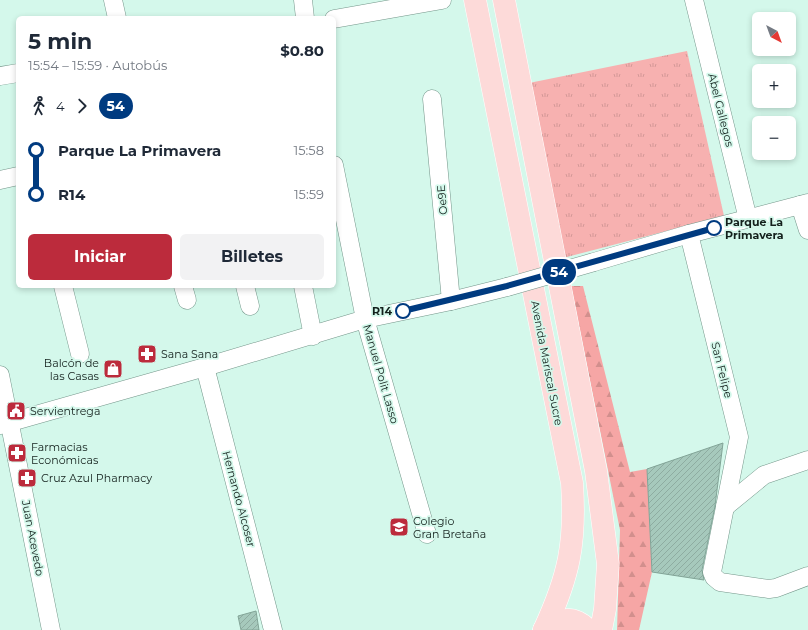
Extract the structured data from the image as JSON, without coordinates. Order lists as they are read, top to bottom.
{
  "streets": {
    "main road": ["Avenida Mariscal Sucre"],
    "street": [
      "Abel Gallegos",
      "Oe9E",
      "San Felipe",
      "Manuel Polit Lasso",
      "Hernando Alcoser",
      "Juan Acevedo"
    ]
  },
  "places": {
    "other": ["Parque La Primavera", "R14"],
    "pharmacy": ["Sana Sana", "Farmacias Económicas", "Cruz Azul Pharmacy"],
    "shop": ["Balcón de las Casas"],
    "public building": ["Servientrega"],
    "school or university": ["Colegio Gran Bretaña"]
  },
  "lines": ["bus line 54"],
  "north": "bottom right",
  "page": {
    "on_map": "54",
    "map_buttons": ["+", "−"],
    "heading": ["5 min", "15:54 – 15:59 · Autobús", "$0.80"],
    "legs": ["4", "54"],
    "list": [
      {
        "name": "Parque La Primavera",
        "value": "15:58"
      },
      {
        "name": "R14",
        "value": "15:59"
      }
    ],
    "buttons": ["Iniciar", "Billetes"]
  }
}
